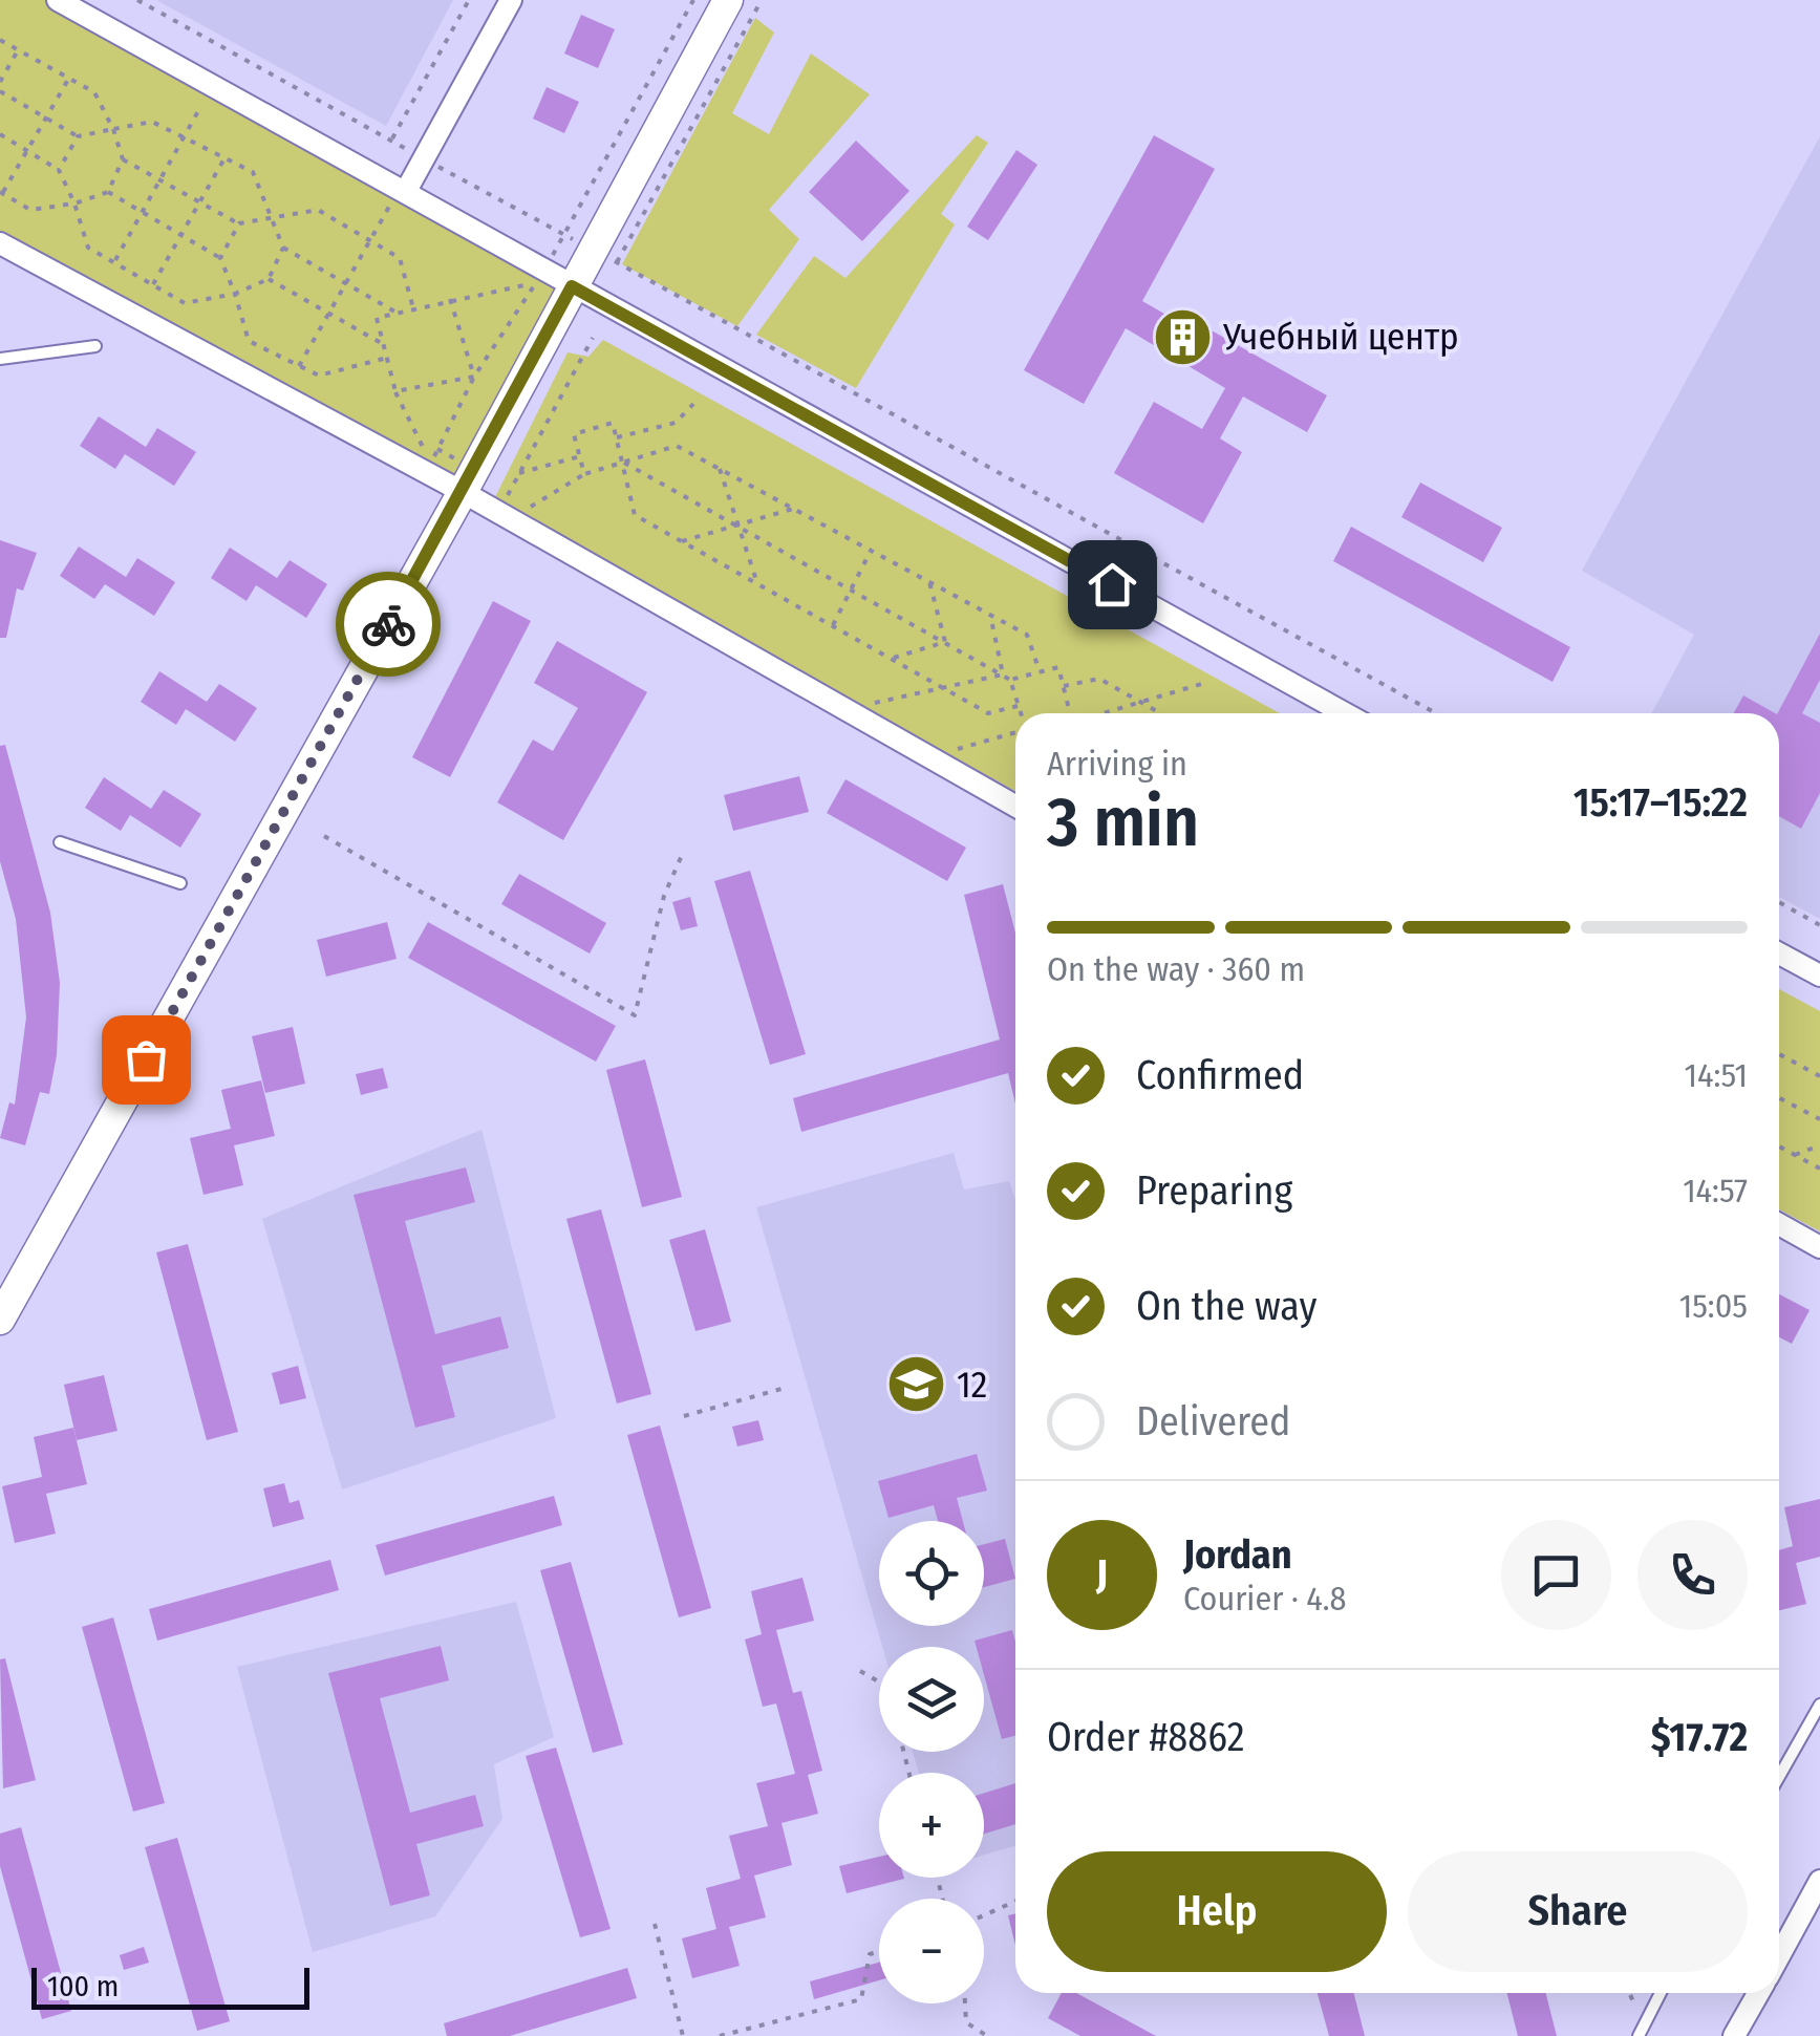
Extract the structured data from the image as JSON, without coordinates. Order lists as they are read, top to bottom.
{
  "places": {
    "building": ["Учебный центр"],
    "school or university": ["12"]
  },
  "scale_bar": "100 m",
  "page": {
    "heading": ["3 min", "Arriving in", "15:17–15:22"],
    "panel": [
      "Jordan",
      "Courier · 4.8",
      "Order #8862",
      "$17.72"
    ],
    "bar": "On the way · 360 m",
    "list": [
      ["Confirmed", "14:51"],
      ["Preparing", "14:57"],
      ["On the way", "15:05"],
      "Delivered"
    ],
    "round": "J",
    "map_buttons": ["+", "−"],
    "buttons": ["Help", "Share"],
    "scale": "100 m"
  }
}
